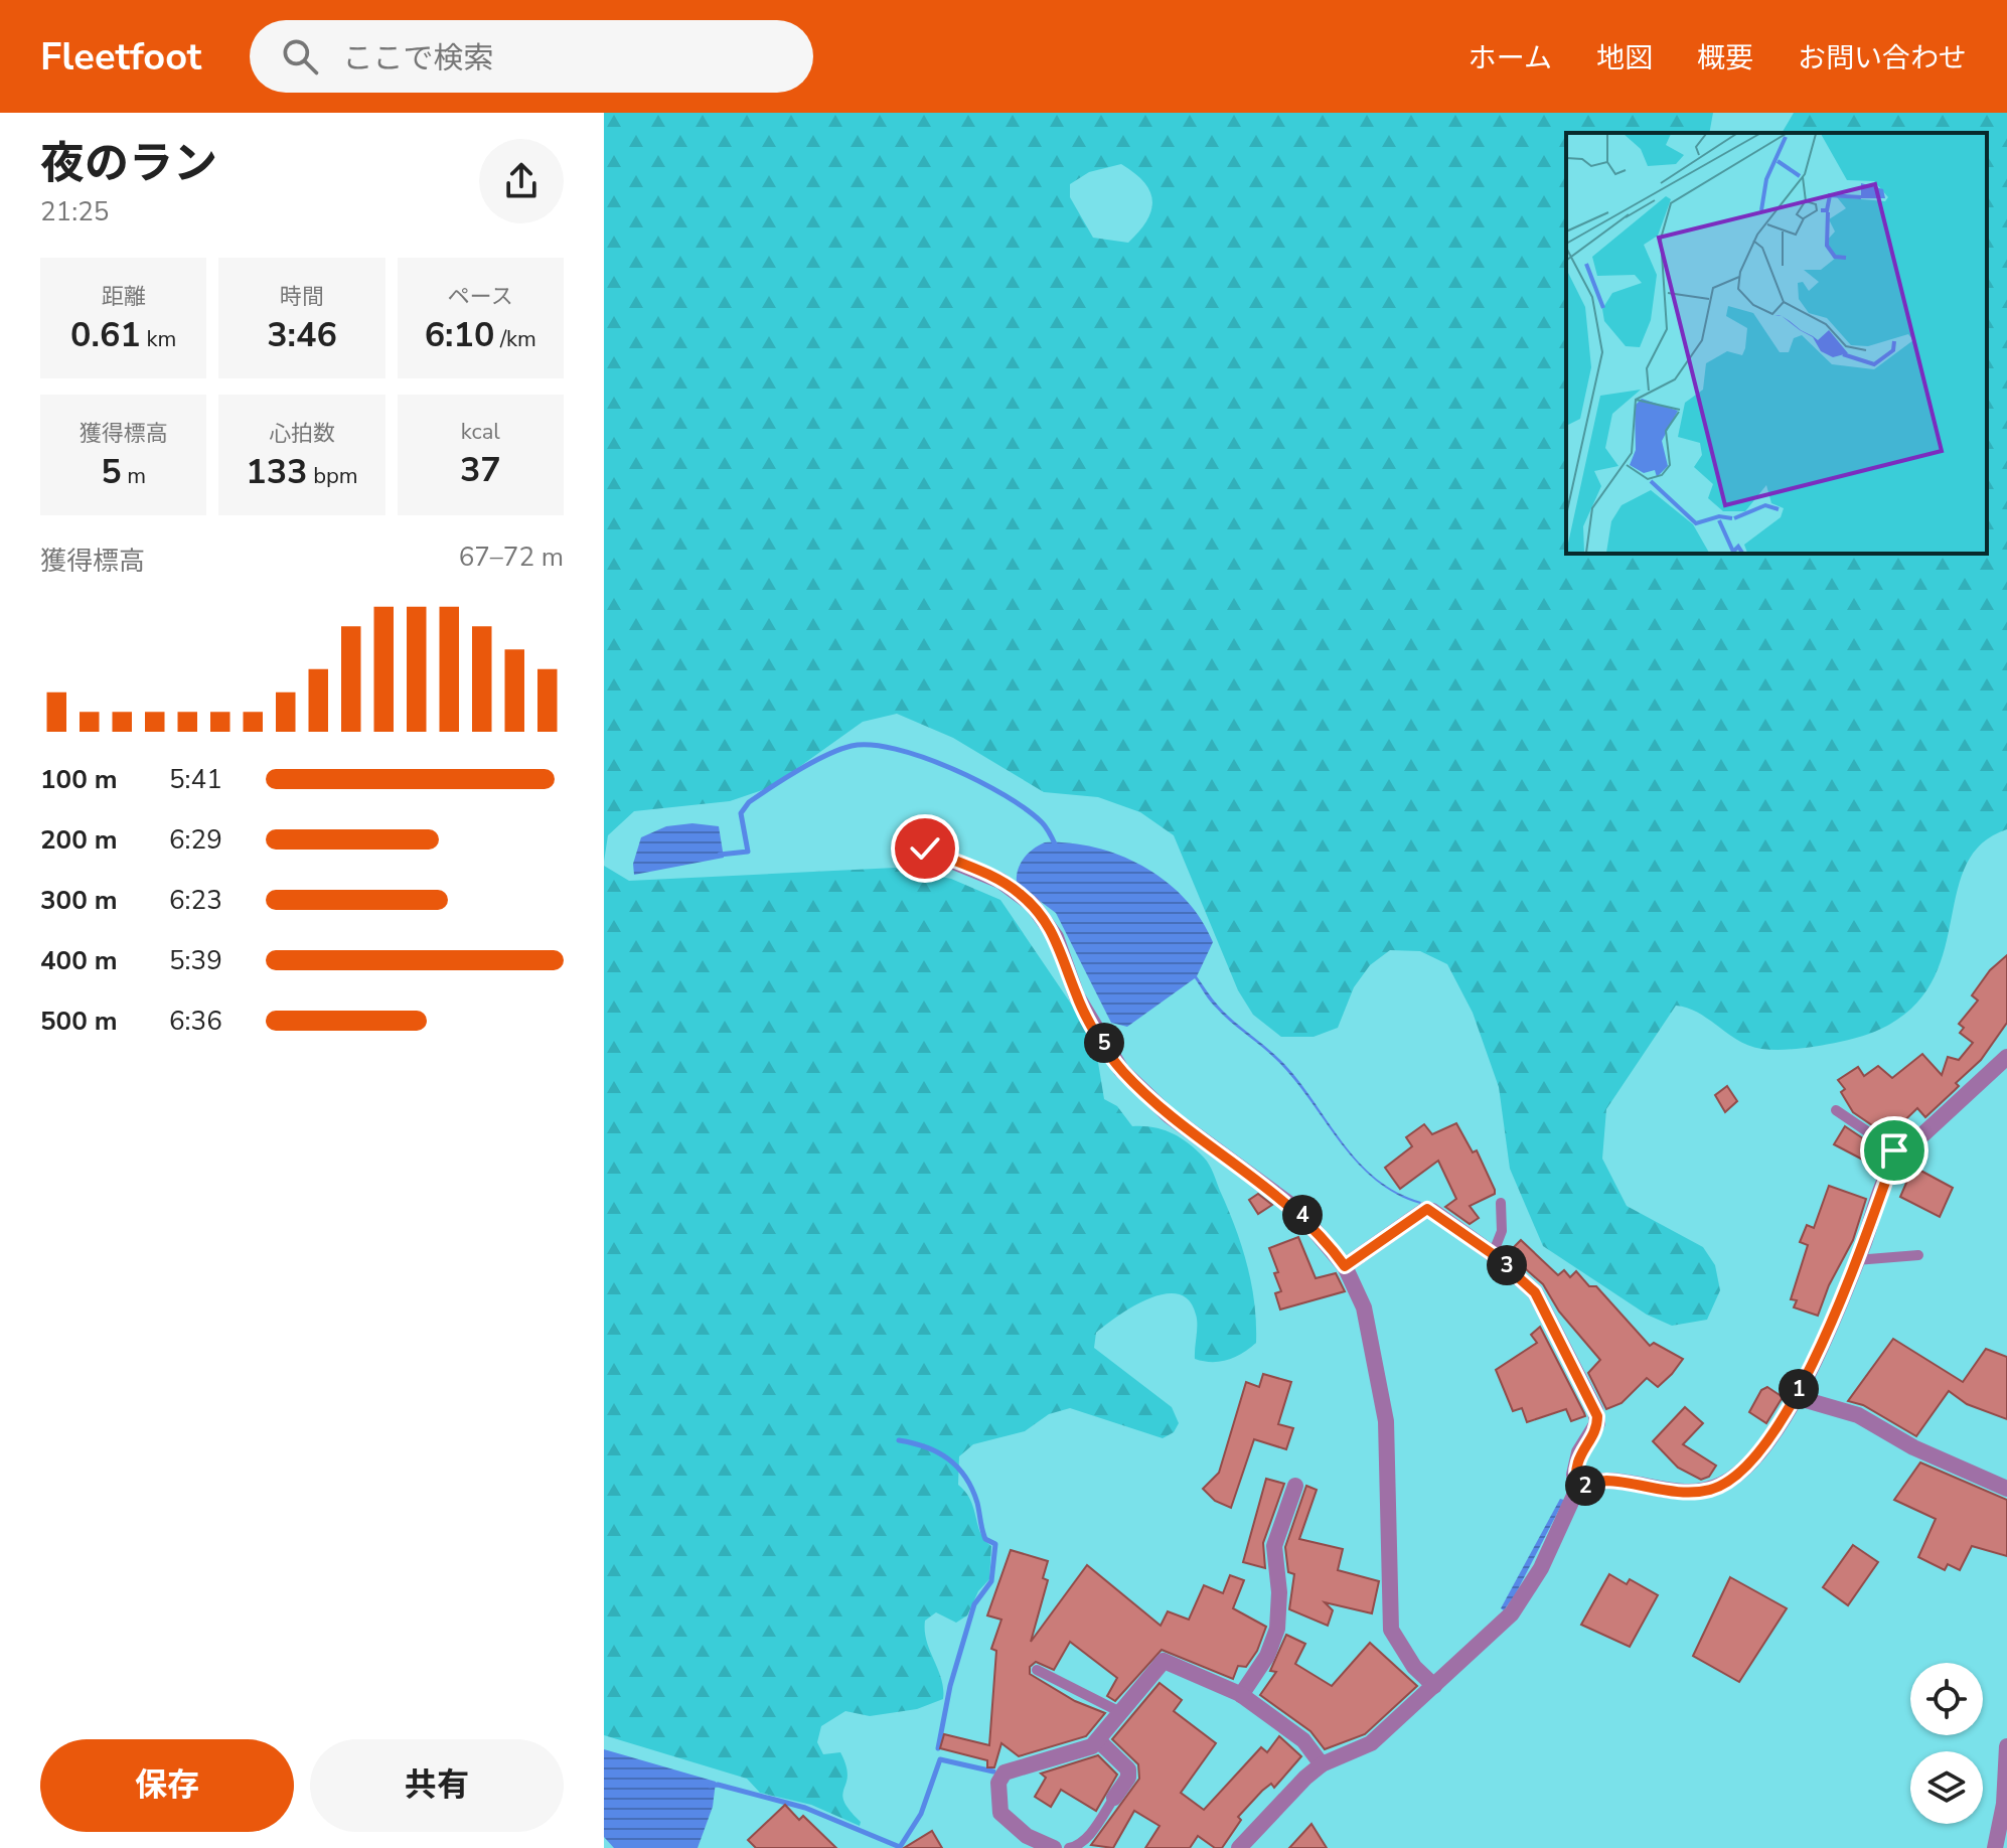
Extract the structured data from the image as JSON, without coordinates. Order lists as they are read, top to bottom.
{
  "page": {
    "header": "Fleetfoot",
    "search": "ここで検索",
    "nav": [
      "ホーム",
      "地図",
      "概要",
      "お問い合わせ"
    ],
    "heading": ["夜のラン", "21:25"],
    "stats": [
      ["距離", "0.61 km"],
      ["時間", "3:46"],
      ["ペース", "6:10 /km"],
      ["獲得標高", "5 m"],
      ["心拍数", "133 bpm"],
      ["kcal", "37"]
    ],
    "chart": ["獲得標高", "67–72 m"],
    "list": [
      {
        "name": "100 m",
        "note": "5:41"
      },
      {
        "name": "200 m",
        "note": "6:29"
      },
      {
        "name": "300 m",
        "note": "6:23"
      },
      {
        "name": "400 m",
        "note": "5:39"
      },
      {
        "name": "500 m",
        "note": "6:36"
      }
    ],
    "pins": [
      "5",
      "4",
      "3",
      "1",
      "2"
    ],
    "buttons": ["保存", "共有"]
  }
}
